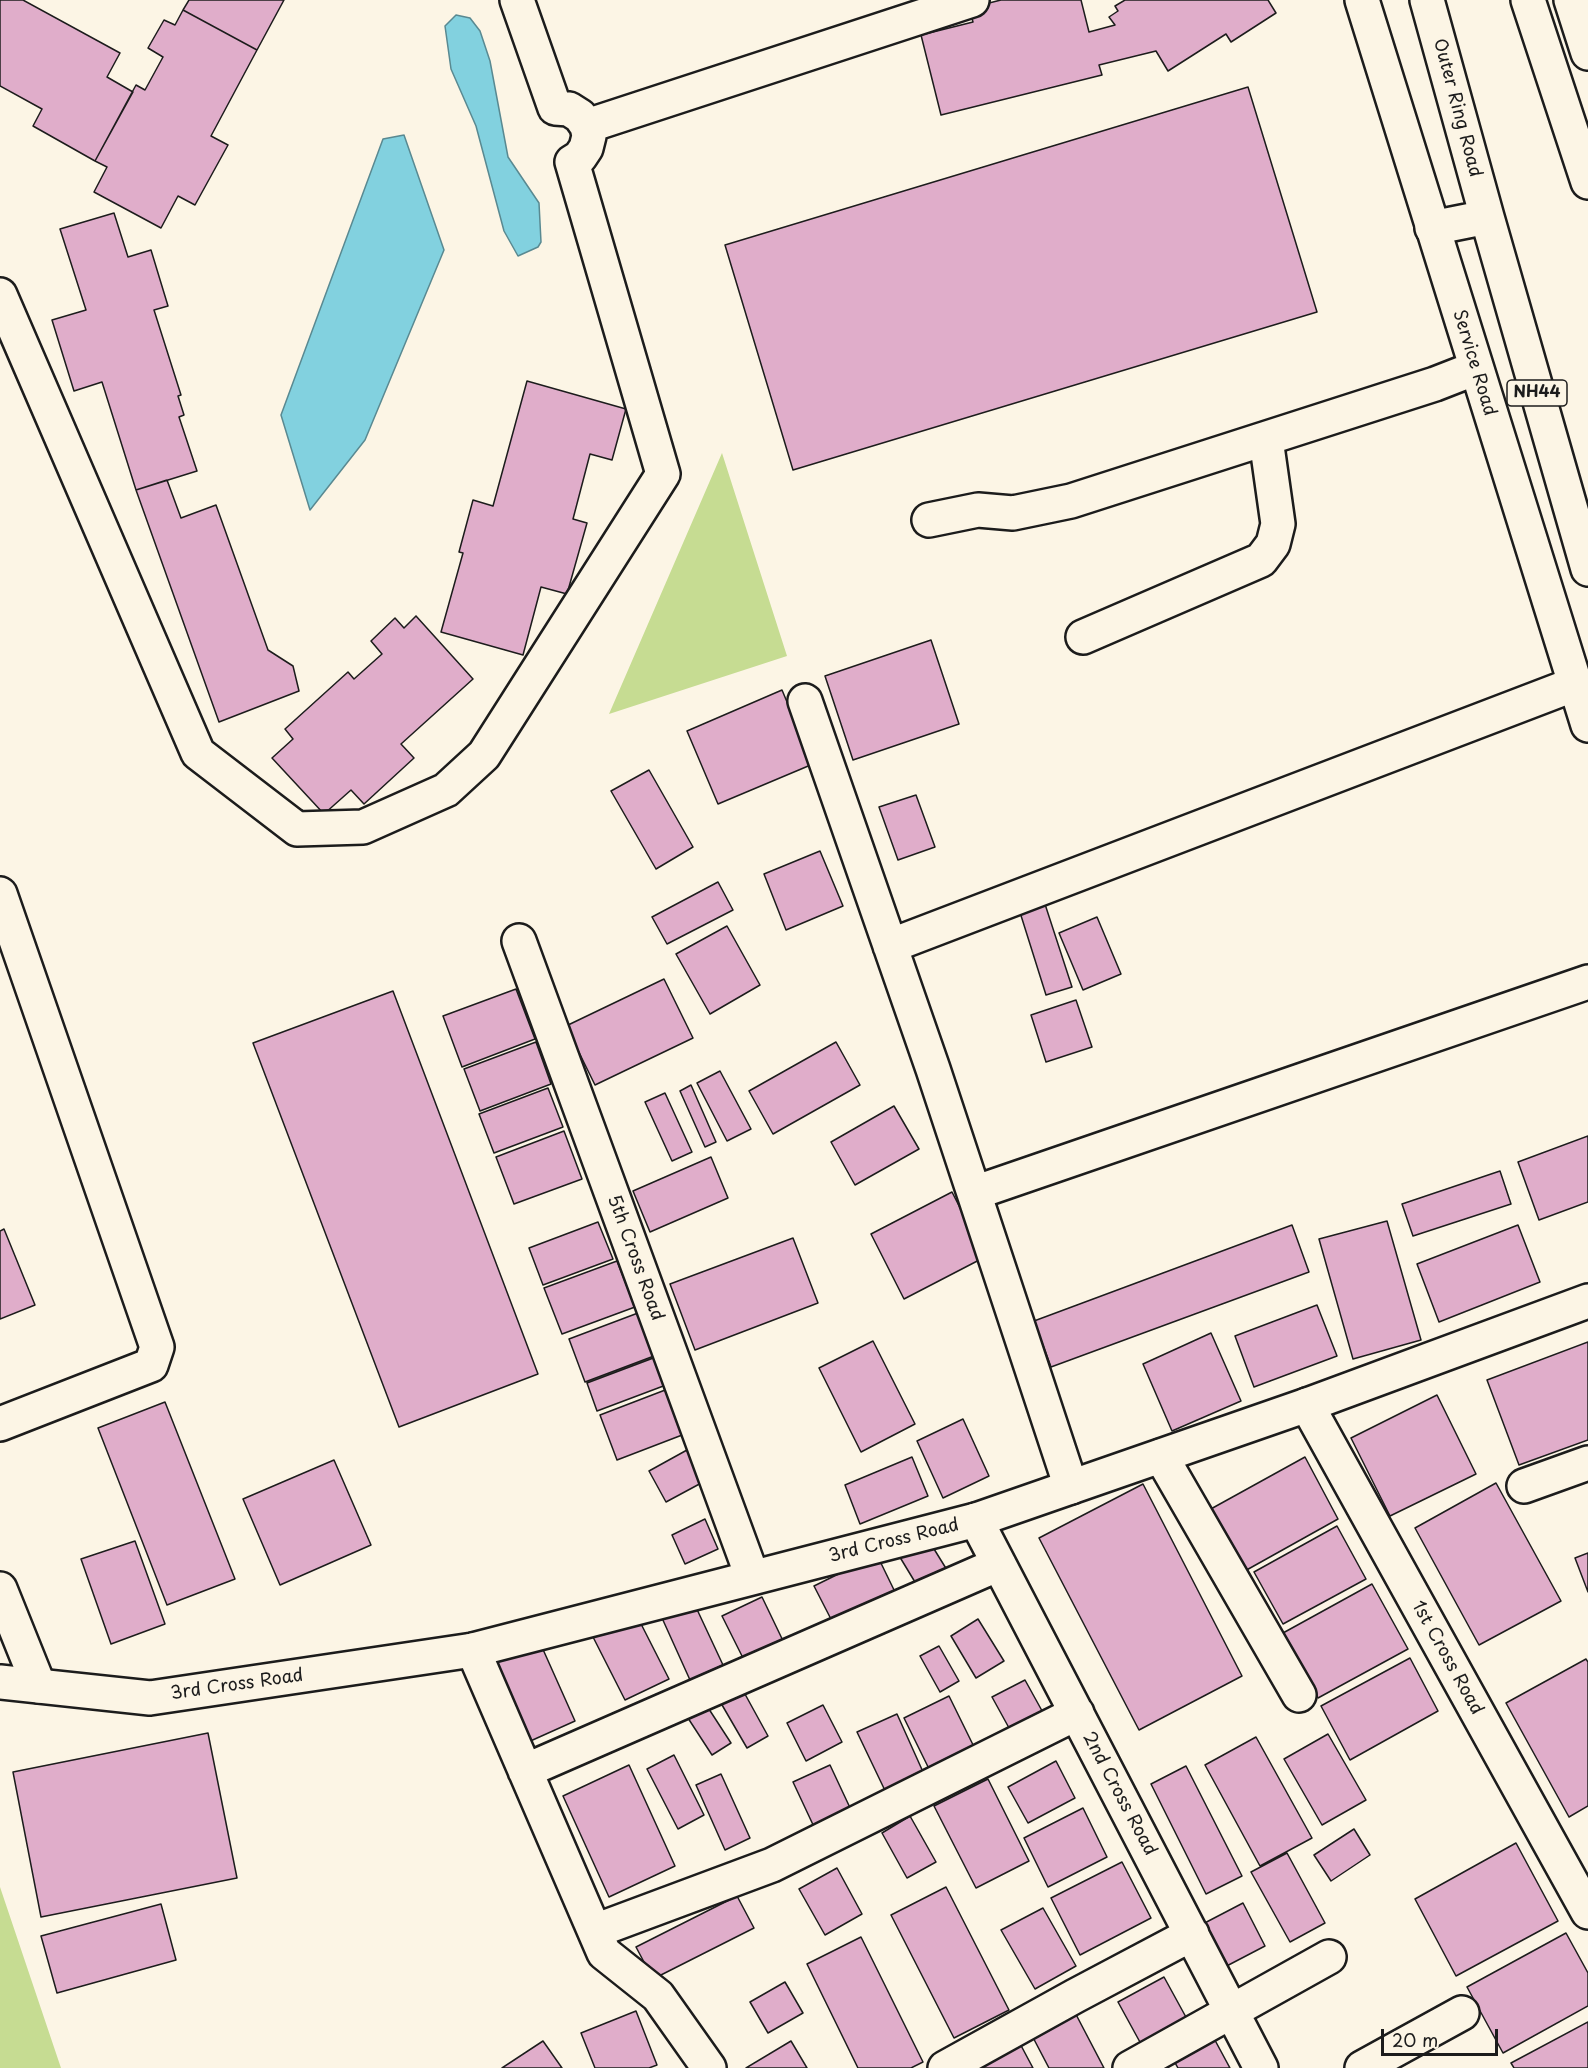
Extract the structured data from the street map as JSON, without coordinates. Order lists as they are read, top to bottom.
{
  "streets": {
    "main road": [
      "Outer Ring Road",
      "Service Road",
      "NH44",
      "5th Cross Road",
      "3rd Cross Road",
      "1st Cross Road",
      "2nd Cross Road"
    ]
  },
  "crossings": [
    ["Outer Ring Road", "NH44"],
    ["5th Cross Road", "3rd Cross Road"],
    ["3rd Cross Road", "1st Cross Road"],
    ["3rd Cross Road", "2nd Cross Road"]
  ],
  "scale_bar": "20 m"
}
